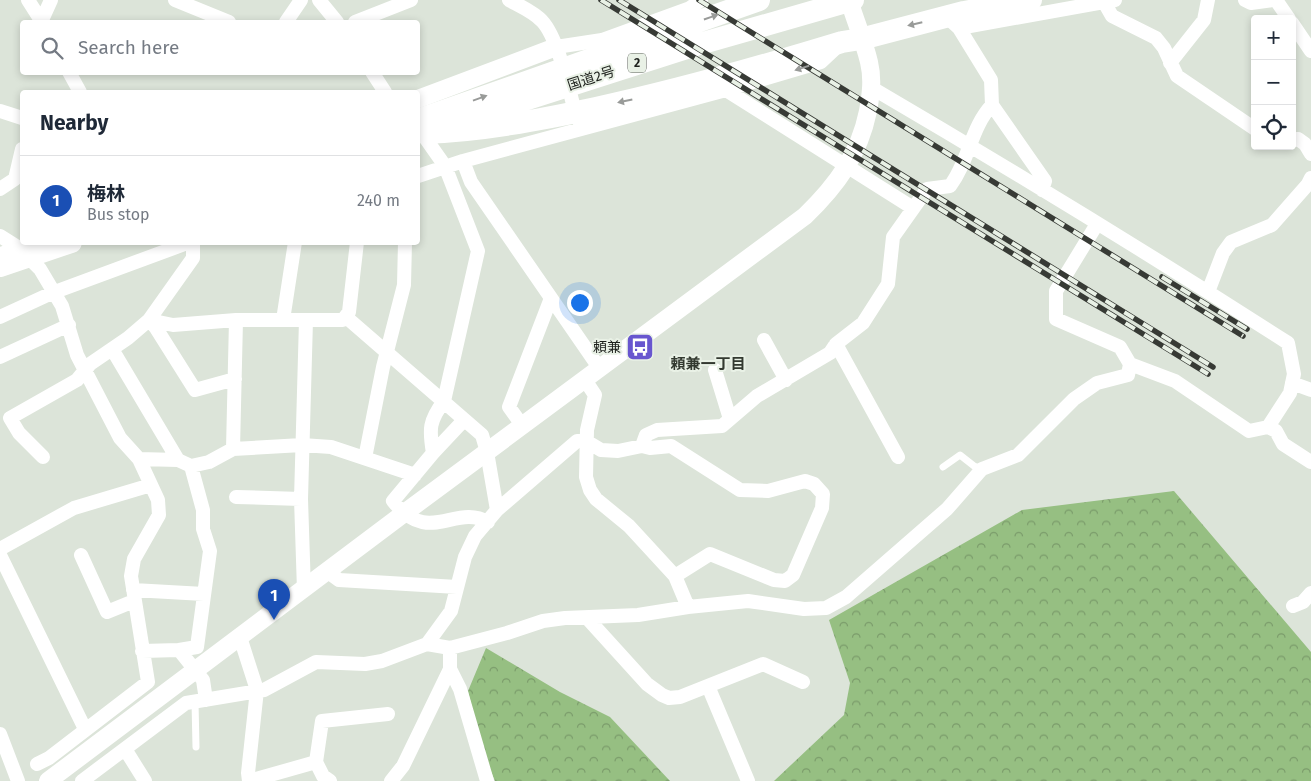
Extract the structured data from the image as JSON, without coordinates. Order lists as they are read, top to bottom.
{
  "streets": {
    "highway": ["2", "国道2号"]
  },
  "districts": ["頼兼一丁目"],
  "places": {
    "bus stop": ["頼兼"]
  },
  "page": {
    "map_buttons": ["+", "−"],
    "search": "Search here",
    "heading": "Nearby",
    "list": [
      {
        "mark": "1",
        "name": "梅林",
        "note": "Bus stop",
        "value": "240 m"
      }
    ],
    "pins": "1"
  }
}
